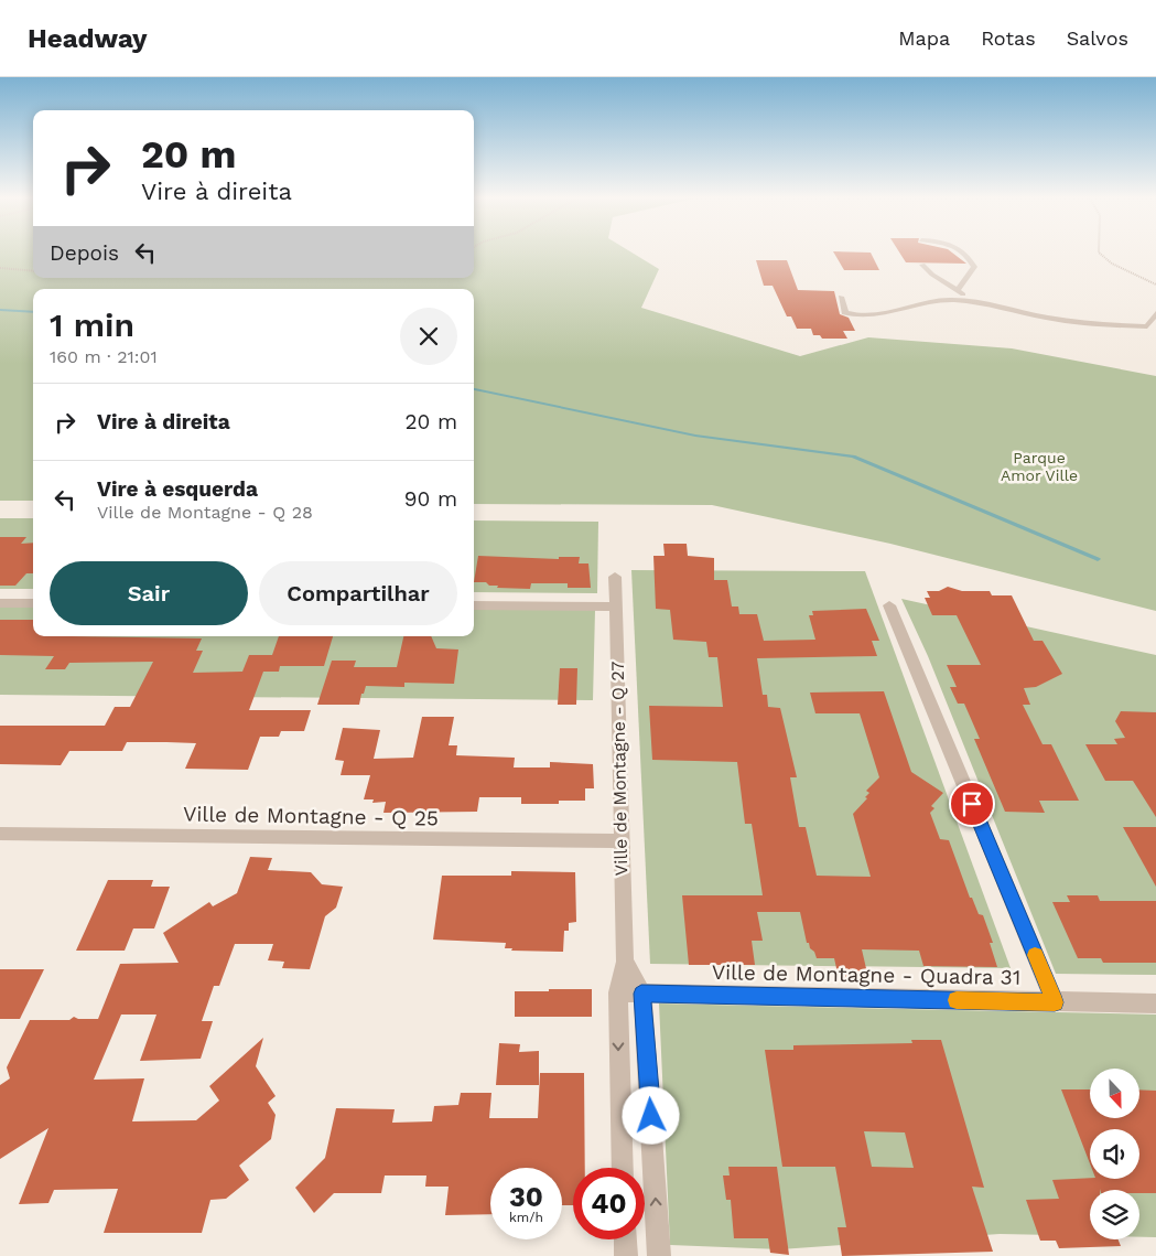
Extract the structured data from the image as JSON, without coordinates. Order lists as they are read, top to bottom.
{
  "streets": {
    "street": ["Ville de Montagne - Q 27", "Ville de Montagne - Q 25", "Ville de Montagne - Quadra 31"]
  },
  "crossings": [
    ["Ville de Montagne - Q 27", "Ville de Montagne - Q 25"],
    ["Ville de Montagne - Q 27", "Ville de Montagne - Quadra 31"]
  ],
  "parks": ["Parque Amor Ville"],
  "north": "bottom",
  "page": {
    "header": "Headway",
    "nav": ["Mapa", "Rotas", "Salvos"],
    "turn": ["20 m", "Vire à direita"],
    "then": "Depois",
    "heading": ["1 min", "160 m · 21:01"],
    "list": [
      {
        "name": "Vire à direita",
        "value": "20 m"
      },
      {
        "name": "Vire à esquerda",
        "note": "Ville de Montagne - Q 28",
        "value": "90 m"
      }
    ],
    "buttons": ["Sair", "Compartilhar"],
    "speed": "30 km/h",
    "limit": "40"
  }
}
